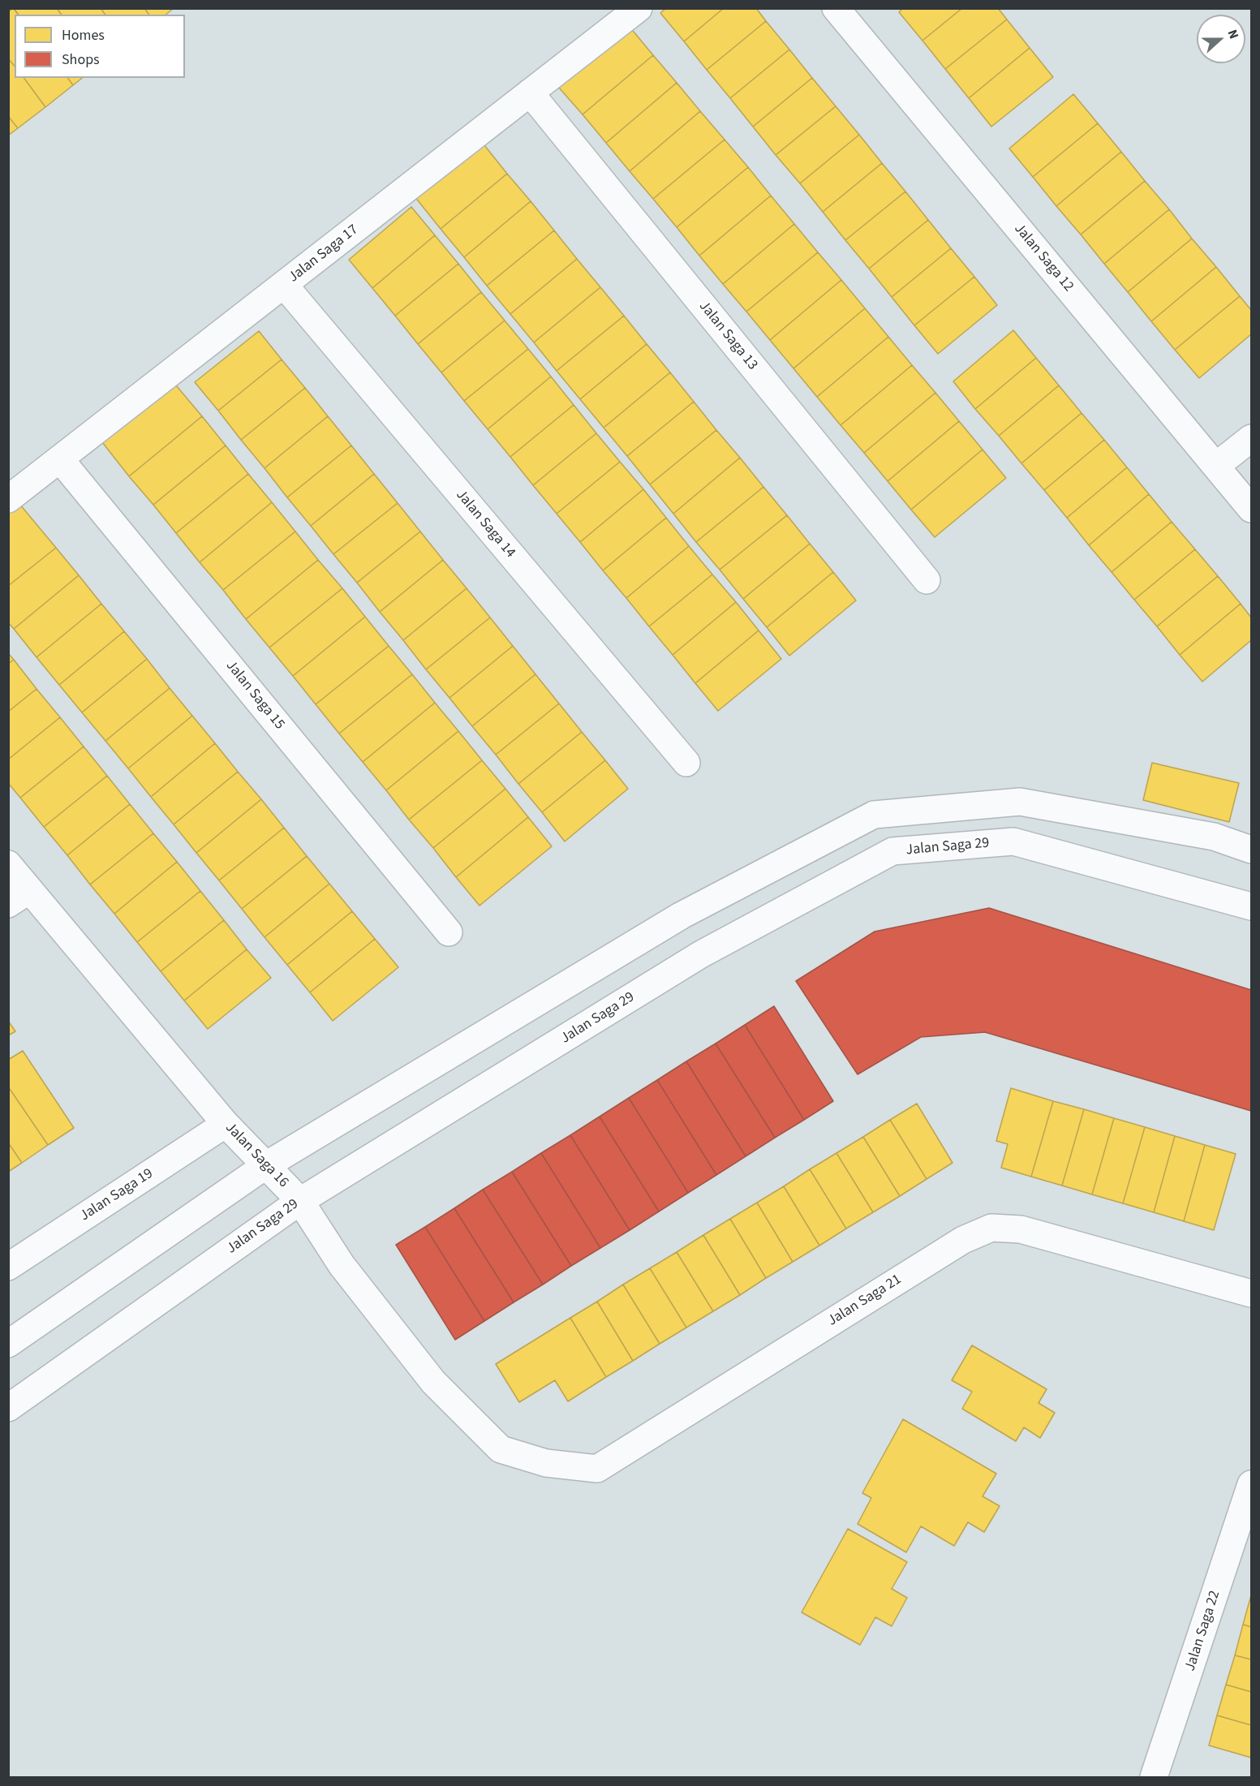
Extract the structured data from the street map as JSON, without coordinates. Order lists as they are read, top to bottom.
{
  "streets": {
    "street": [
      "Jalan Saga 17",
      "Jalan Saga 12",
      "Jalan Saga 13",
      "Jalan Saga 14",
      "Jalan Saga 15",
      "Jalan Saga 29",
      "Jalan Saga 16",
      "Jalan Saga 19",
      "Jalan Saga 21",
      "Jalan Saga 22"
    ]
  },
  "crossings": [
    ["Jalan Saga 17", "Jalan Saga 13"],
    ["Jalan Saga 17", "Jalan Saga 14"],
    ["Jalan Saga 17", "Jalan Saga 15"],
    ["Jalan Saga 29", "Jalan Saga 16"],
    ["Jalan Saga 16", "Jalan Saga 19"],
    ["Jalan Saga 16", "Jalan Saga 21"]
  ],
  "legend": ["Homes", "Shops"],
  "north": "right"
}
